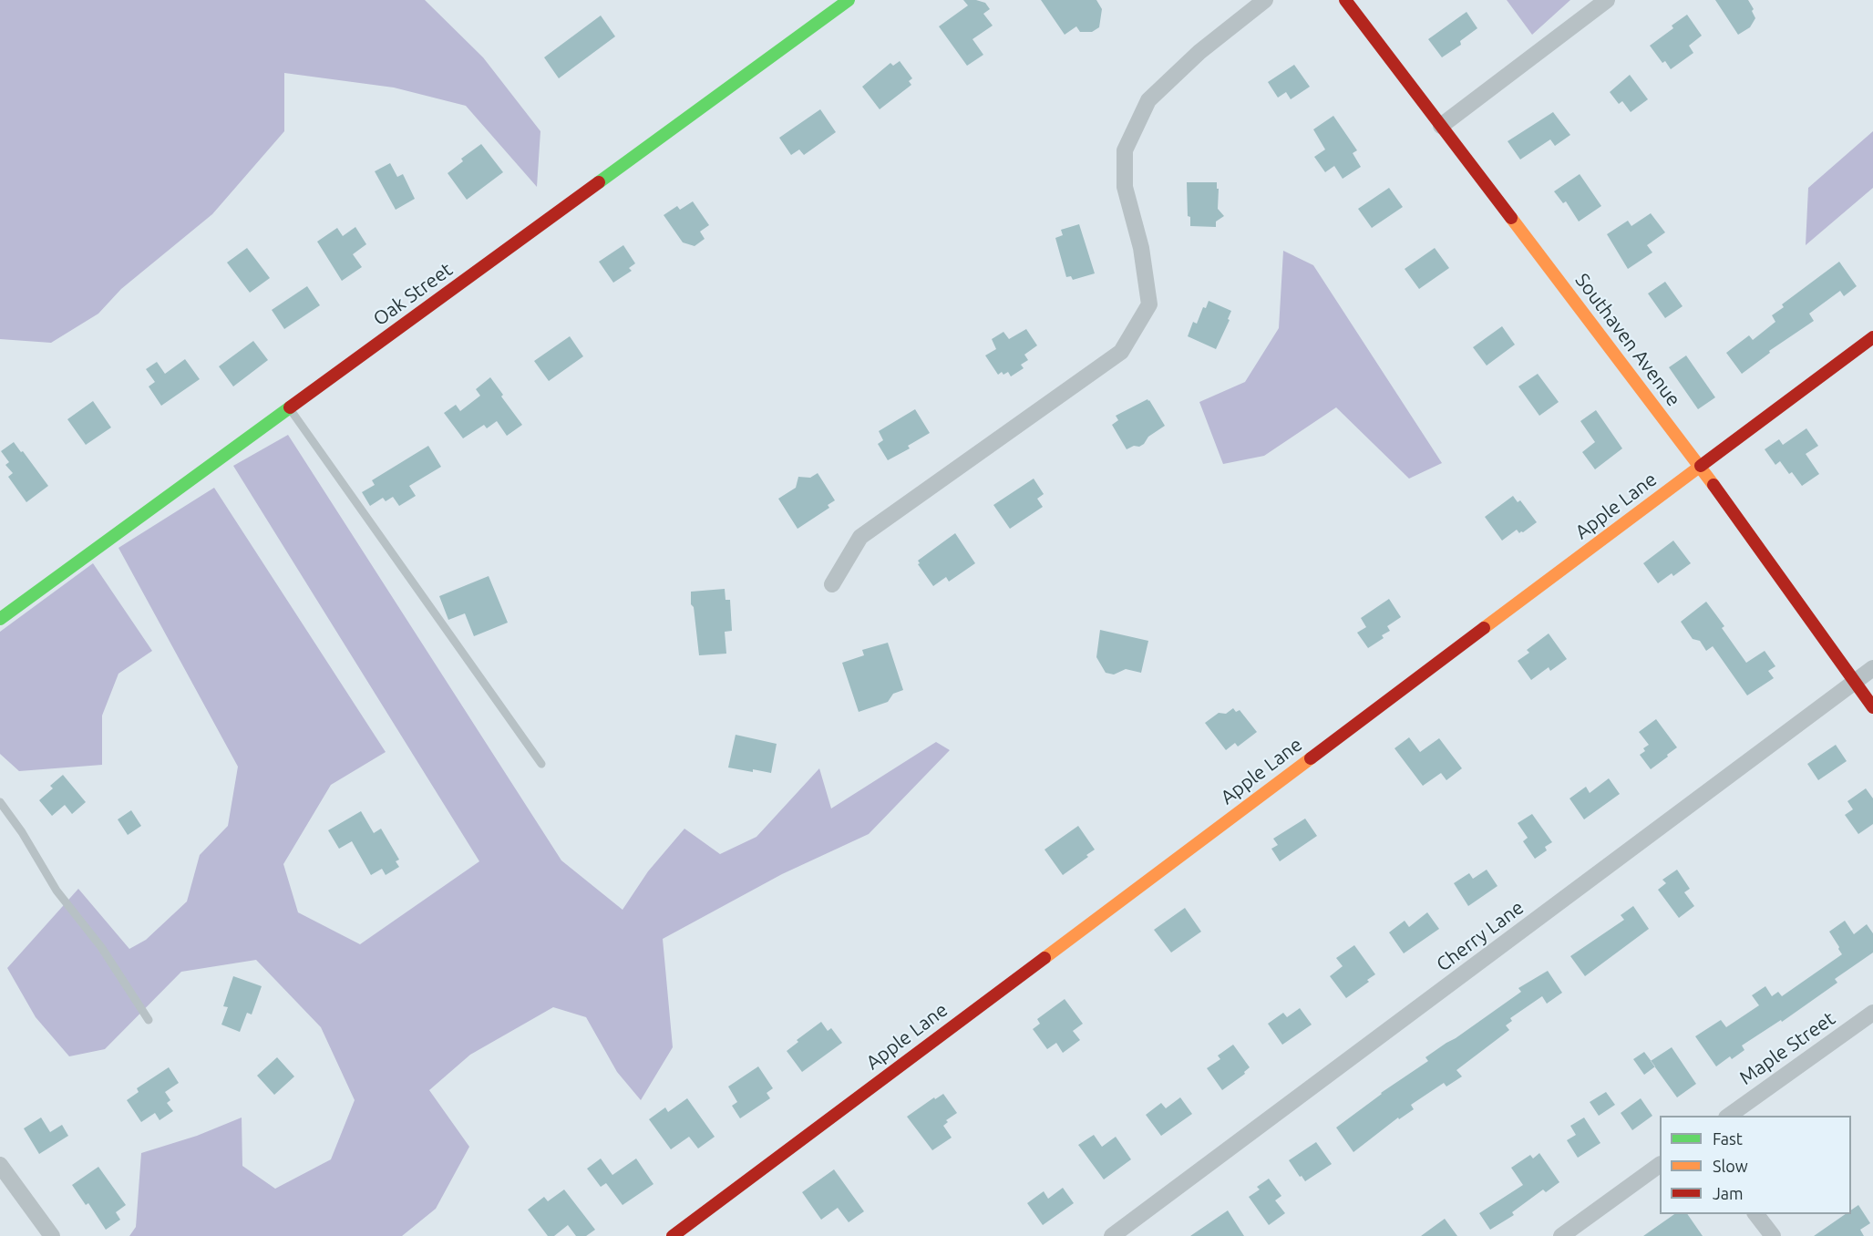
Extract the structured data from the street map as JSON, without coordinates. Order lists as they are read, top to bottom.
{
  "streets": {
    "street": [
      "Oak Street",
      "Southaven Avenue",
      "Apple Lane",
      "Cherry Lane",
      "Maple Street"
    ]
  },
  "crossings": [
    ["Southaven Avenue", "Apple Lane"],
    ["Southaven Avenue", "Cherry Lane"]
  ],
  "legend": ["Fast", "Slow", "Jam"]
}
